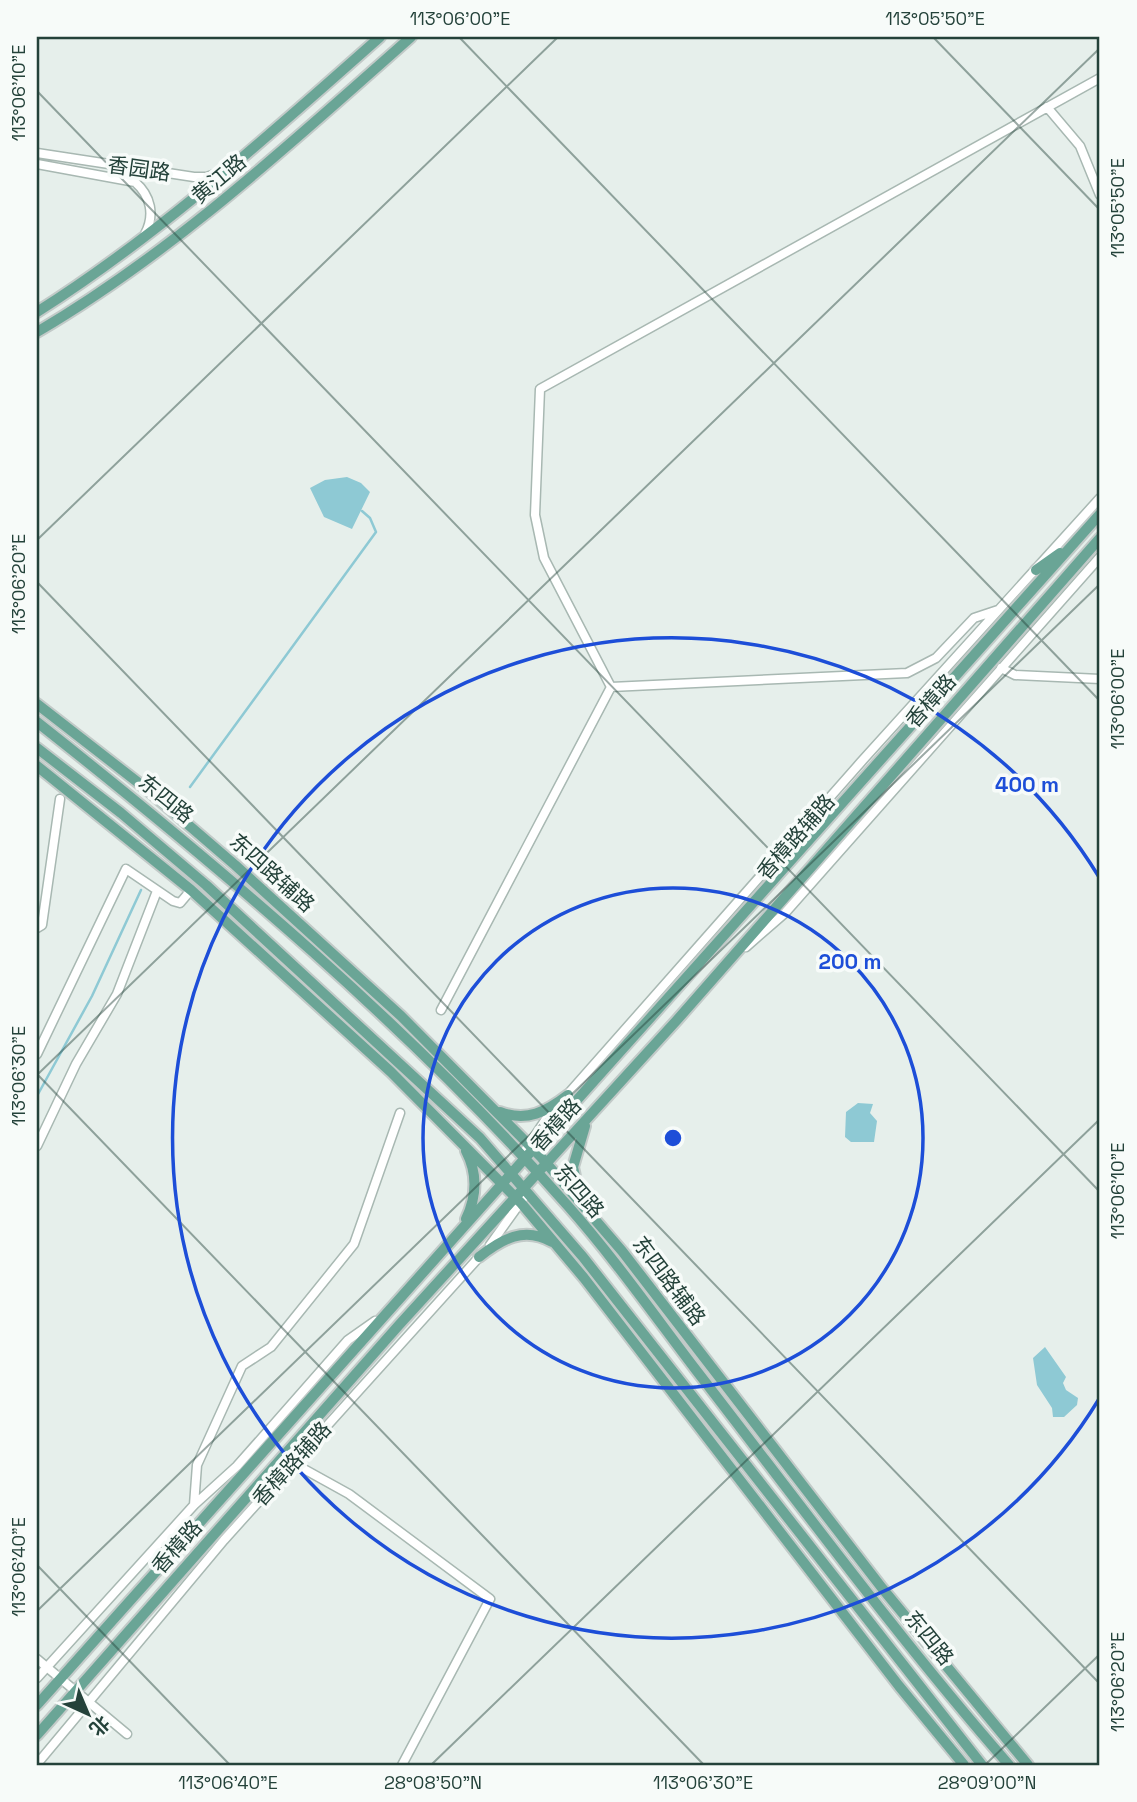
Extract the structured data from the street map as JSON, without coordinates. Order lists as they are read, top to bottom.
{
  "streets": {
    "main road": [
      "黄江路",
      "香樟路",
      "东四路",
      "东四路辅路"
    ],
    "street": ["香园路", "香樟路辅路"]
  },
  "crossings": [
    ["香园路", "黄江路"],
    ["香樟路", "东四路"],
    ["香樟路", "香樟路辅路"],
    ["香樟路", "东四路辅路"],
    ["香樟路辅路", "东四路辅路"]
  ],
  "north": "bottom right",
  "coordinates": [
    "113°06'00\"E",
    "113°05'50\"E",
    "113°06'10\"E",
    "113°06'20\"E",
    "113°06'30\"E",
    "113°06'40\"E",
    "28°08'50\"N",
    "28°09'00\"N"
  ],
  "rings": ["400 m", "200 m"]
}
